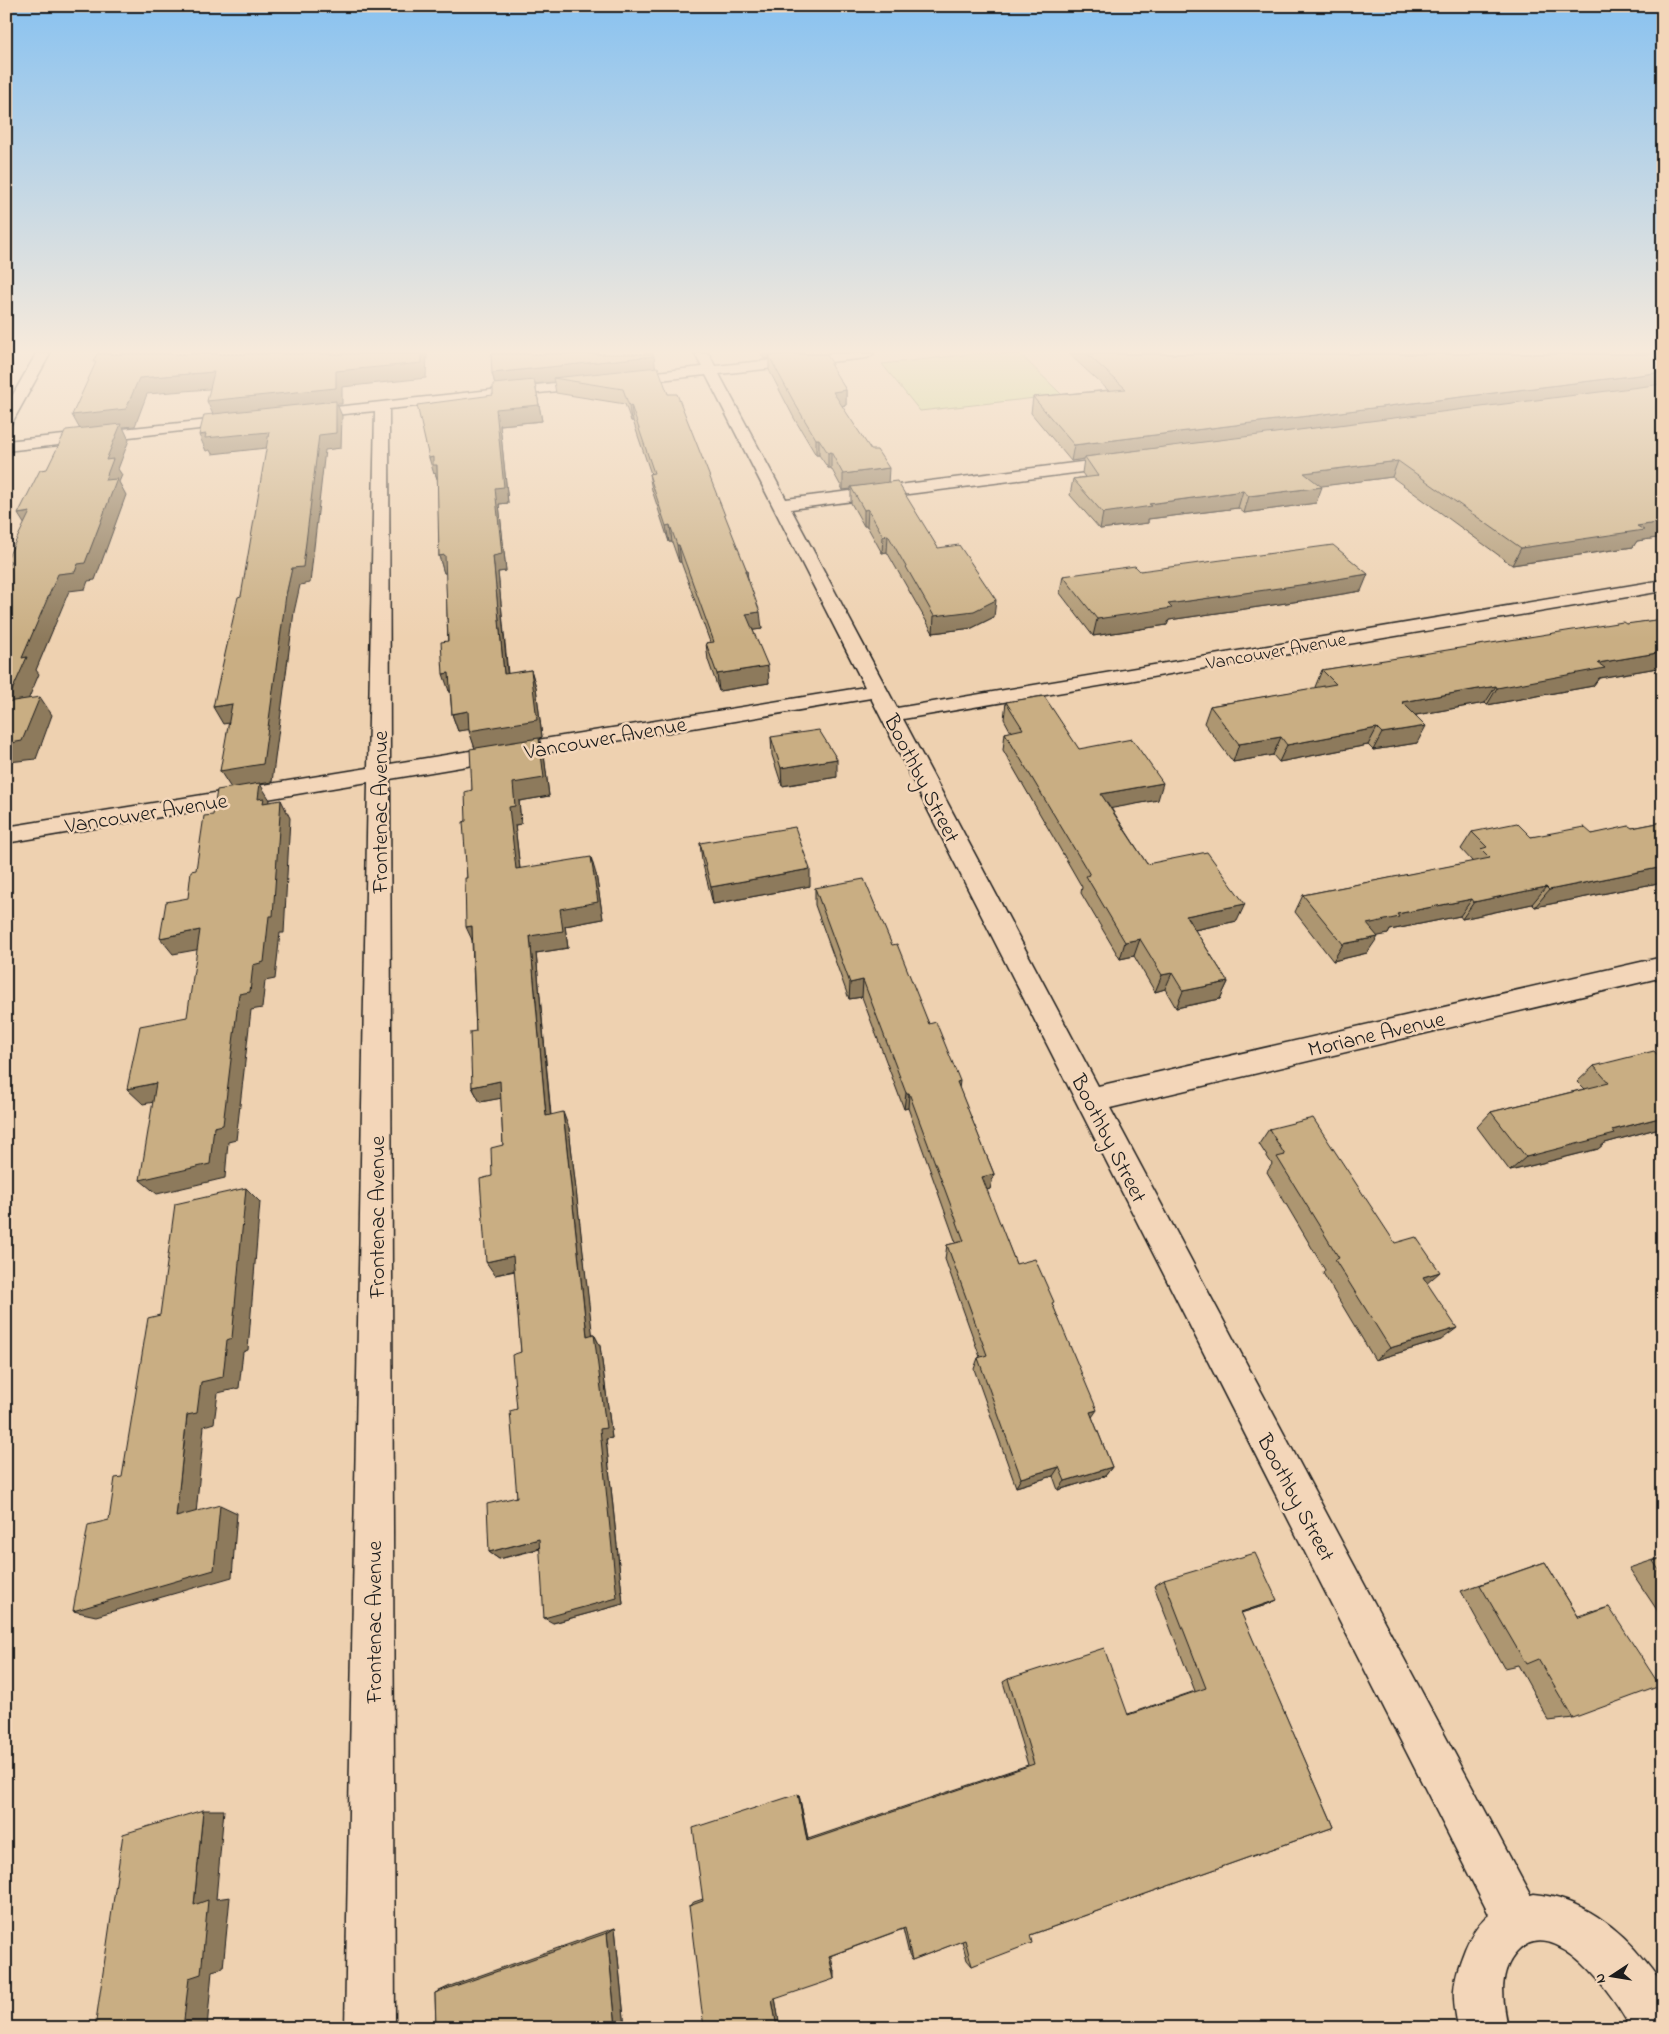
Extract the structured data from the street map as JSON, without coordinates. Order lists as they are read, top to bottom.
{
  "streets": {
    "street": [
      "Vancouver Avenue",
      "Boothby Street",
      "Frontenac Avenue",
      "Moriane Avenue"
    ]
  },
  "crossings": [
    ["Vancouver Avenue", "Boothby Street"],
    ["Vancouver Avenue", "Frontenac Avenue"],
    ["Boothby Street", "Moriane Avenue"]
  ],
  "north": "left"
}
